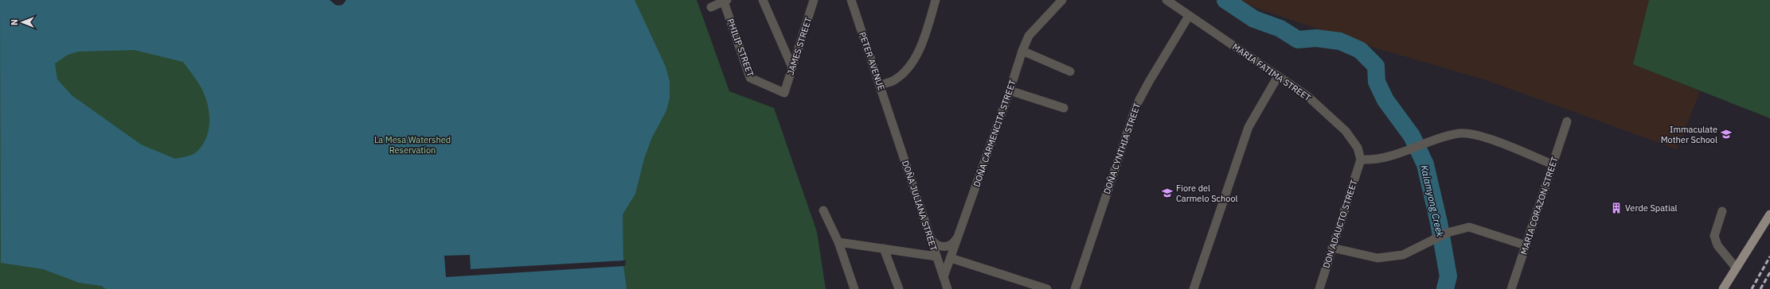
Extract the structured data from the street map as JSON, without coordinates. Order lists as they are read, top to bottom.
{
  "streets": {
    "street": [
      "JAMES STREET",
      "PHILIP STREET",
      "PETER AVENUE",
      "MARIA FATIMA STREET",
      "DOÑA CARMENCITA STREET",
      "DOÑA CYNTHIA STREET",
      "DOÑA JULIANA STREET",
      "MARIA CORAZON STREET",
      "DON ADAUCTO STREET"
    ]
  },
  "crossings": [
    ["JAMES STREET", "PHILIP STREET"],
    ["PETER AVENUE", "DOÑA JULIANA STREET"],
    ["MARIA FATIMA STREET", "DOÑA CYNTHIA STREET"],
    ["MARIA FATIMA STREET", "DON ADAUCTO STREET"],
    ["DOÑA CARMENCITA STREET", "DOÑA JULIANA STREET"]
  ],
  "water": ["Kalamyong Creek"],
  "parks": ["La Mesa Watershed Reservation"],
  "places": {
    "school or university": ["Immaculate Mother School", "Fiore del Carmelo School"],
    "building": ["Verde Spatial"]
  },
  "north": "left"
}
